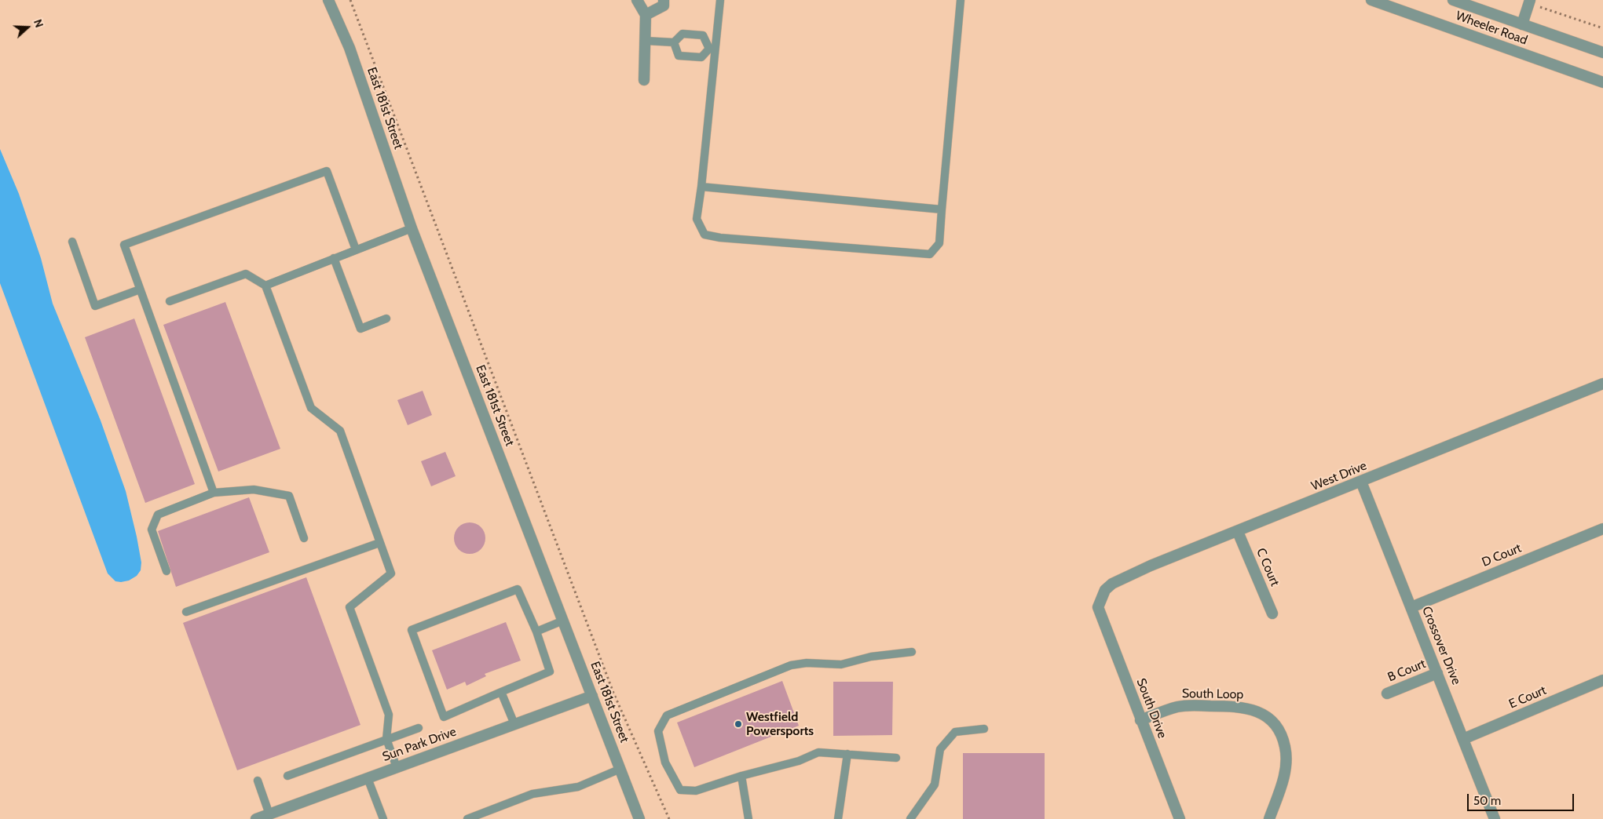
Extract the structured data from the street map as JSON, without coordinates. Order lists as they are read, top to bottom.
{
  "streets": {
    "street": [
      "Wheeler Road",
      "East 181st Street",
      "West Drive",
      "D Court",
      "C Court",
      "Crossover Drive",
      "B Court",
      "South Loop",
      "E Court",
      "South Drive",
      "Sun Park Drive"
    ]
  },
  "crossings": [
    ["East 181st Street", "Sun Park Drive"],
    ["West Drive", "C Court"],
    ["West Drive", "Crossover Drive"],
    ["West Drive", "South Drive"],
    ["D Court", "Crossover Drive"],
    ["Crossover Drive", "B Court"],
    ["Crossover Drive", "E Court"],
    ["South Loop", "South Drive"]
  ],
  "places": ["Westfield Powersports"],
  "scale_bar": "50 m",
  "north": "right"
}
